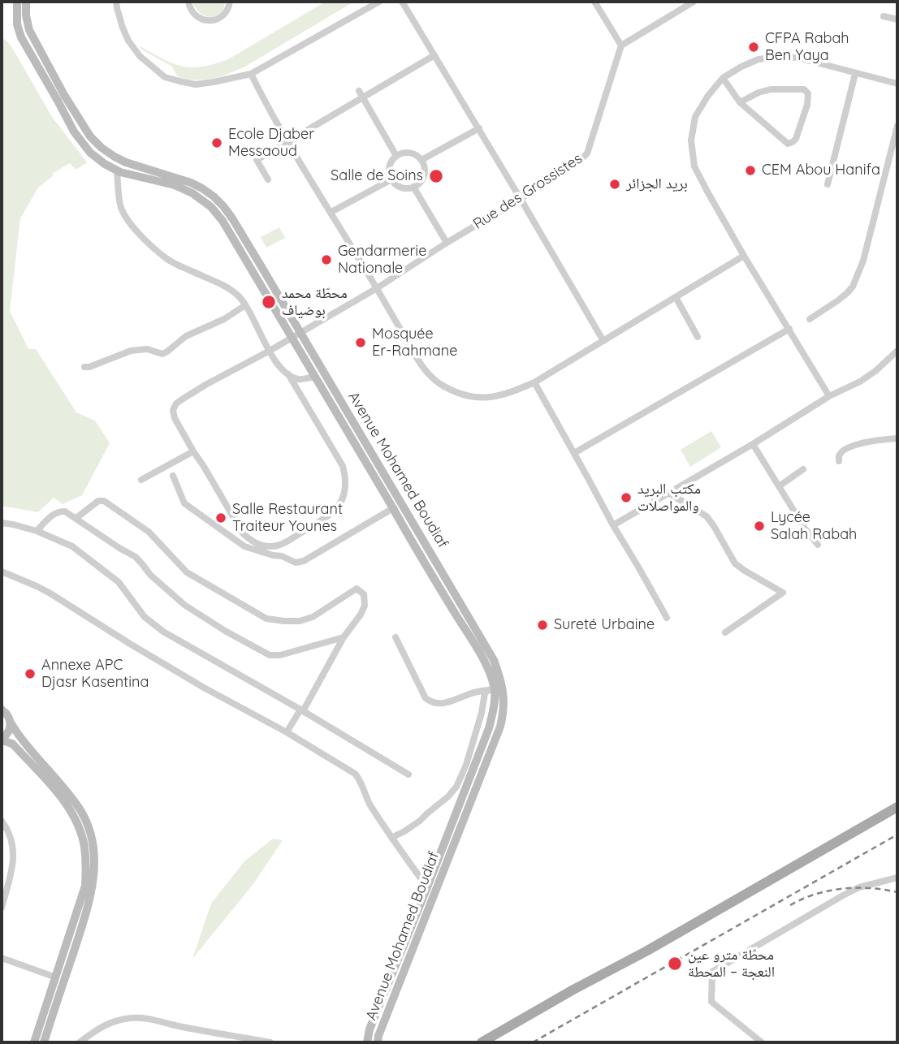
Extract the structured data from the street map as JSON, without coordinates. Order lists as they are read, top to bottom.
{
  "streets": {
    "main road": ["Avenue Mohamed Boudiaf"],
    "street": ["Rue des Grossistes"]
  },
  "crossings": [
    ["Rue des Grossistes", "Avenue Mohamed Boudiaf"]
  ],
  "places": [
    "CFPA Rabah Ben Yaya",
    "Ecole Djaber Messaoud",
    "CEM Abou Hanifa",
    "Salle de Soins",
    "بريد الجزائر",
    "Gendarmerie Nationale",
    "محطّة محمد بوضياف",
    "Mosquée Er-Rahmane",
    "مكتب البريد والمواصلات",
    "Salle Restaurant Traiteur Younes",
    "Lycée Salah Rabah",
    "Sureté Urbaine",
    "Annexe APC Djasr Kasentina",
    "محطّة مترو عين النعجة – المحطة"
  ]
}
